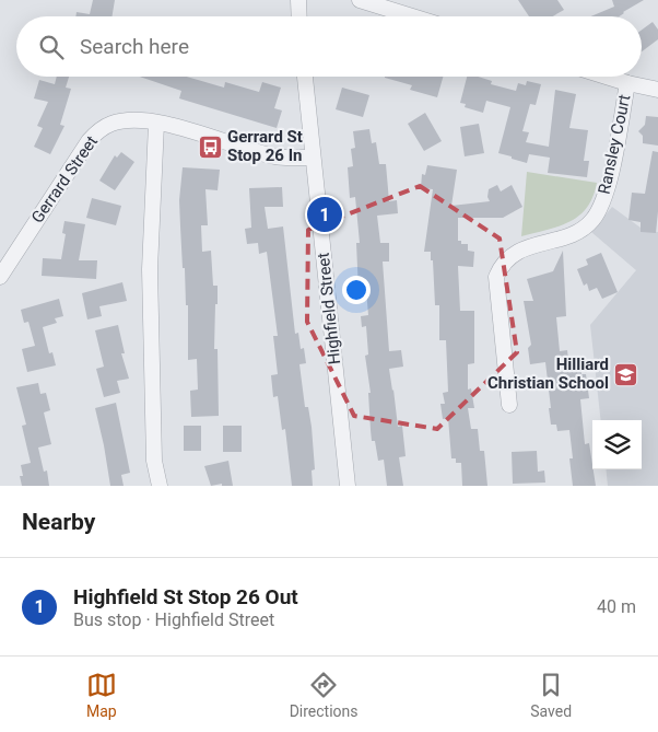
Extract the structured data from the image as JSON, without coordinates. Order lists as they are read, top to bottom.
{
  "streets": {
    "street": ["Ransley Court", "Gerrard Street", "Highfield Street"]
  },
  "crossings": [
    ["Gerrard Street", "Highfield Street"]
  ],
  "places": {
    "bus stop": ["Gerrard St Stop 26 In"],
    "school or university": ["Hilliard Christian School"]
  },
  "page": {
    "search": "Search here",
    "pins": "1",
    "heading": "Nearby",
    "list": [
      {
        "mark": "1",
        "name": "Highfield St Stop 26 Out",
        "note": "Bus stop · Highfield Street",
        "value": "40 m"
      }
    ],
    "nav": ["Map", "Directions", "Saved"]
  }
}
